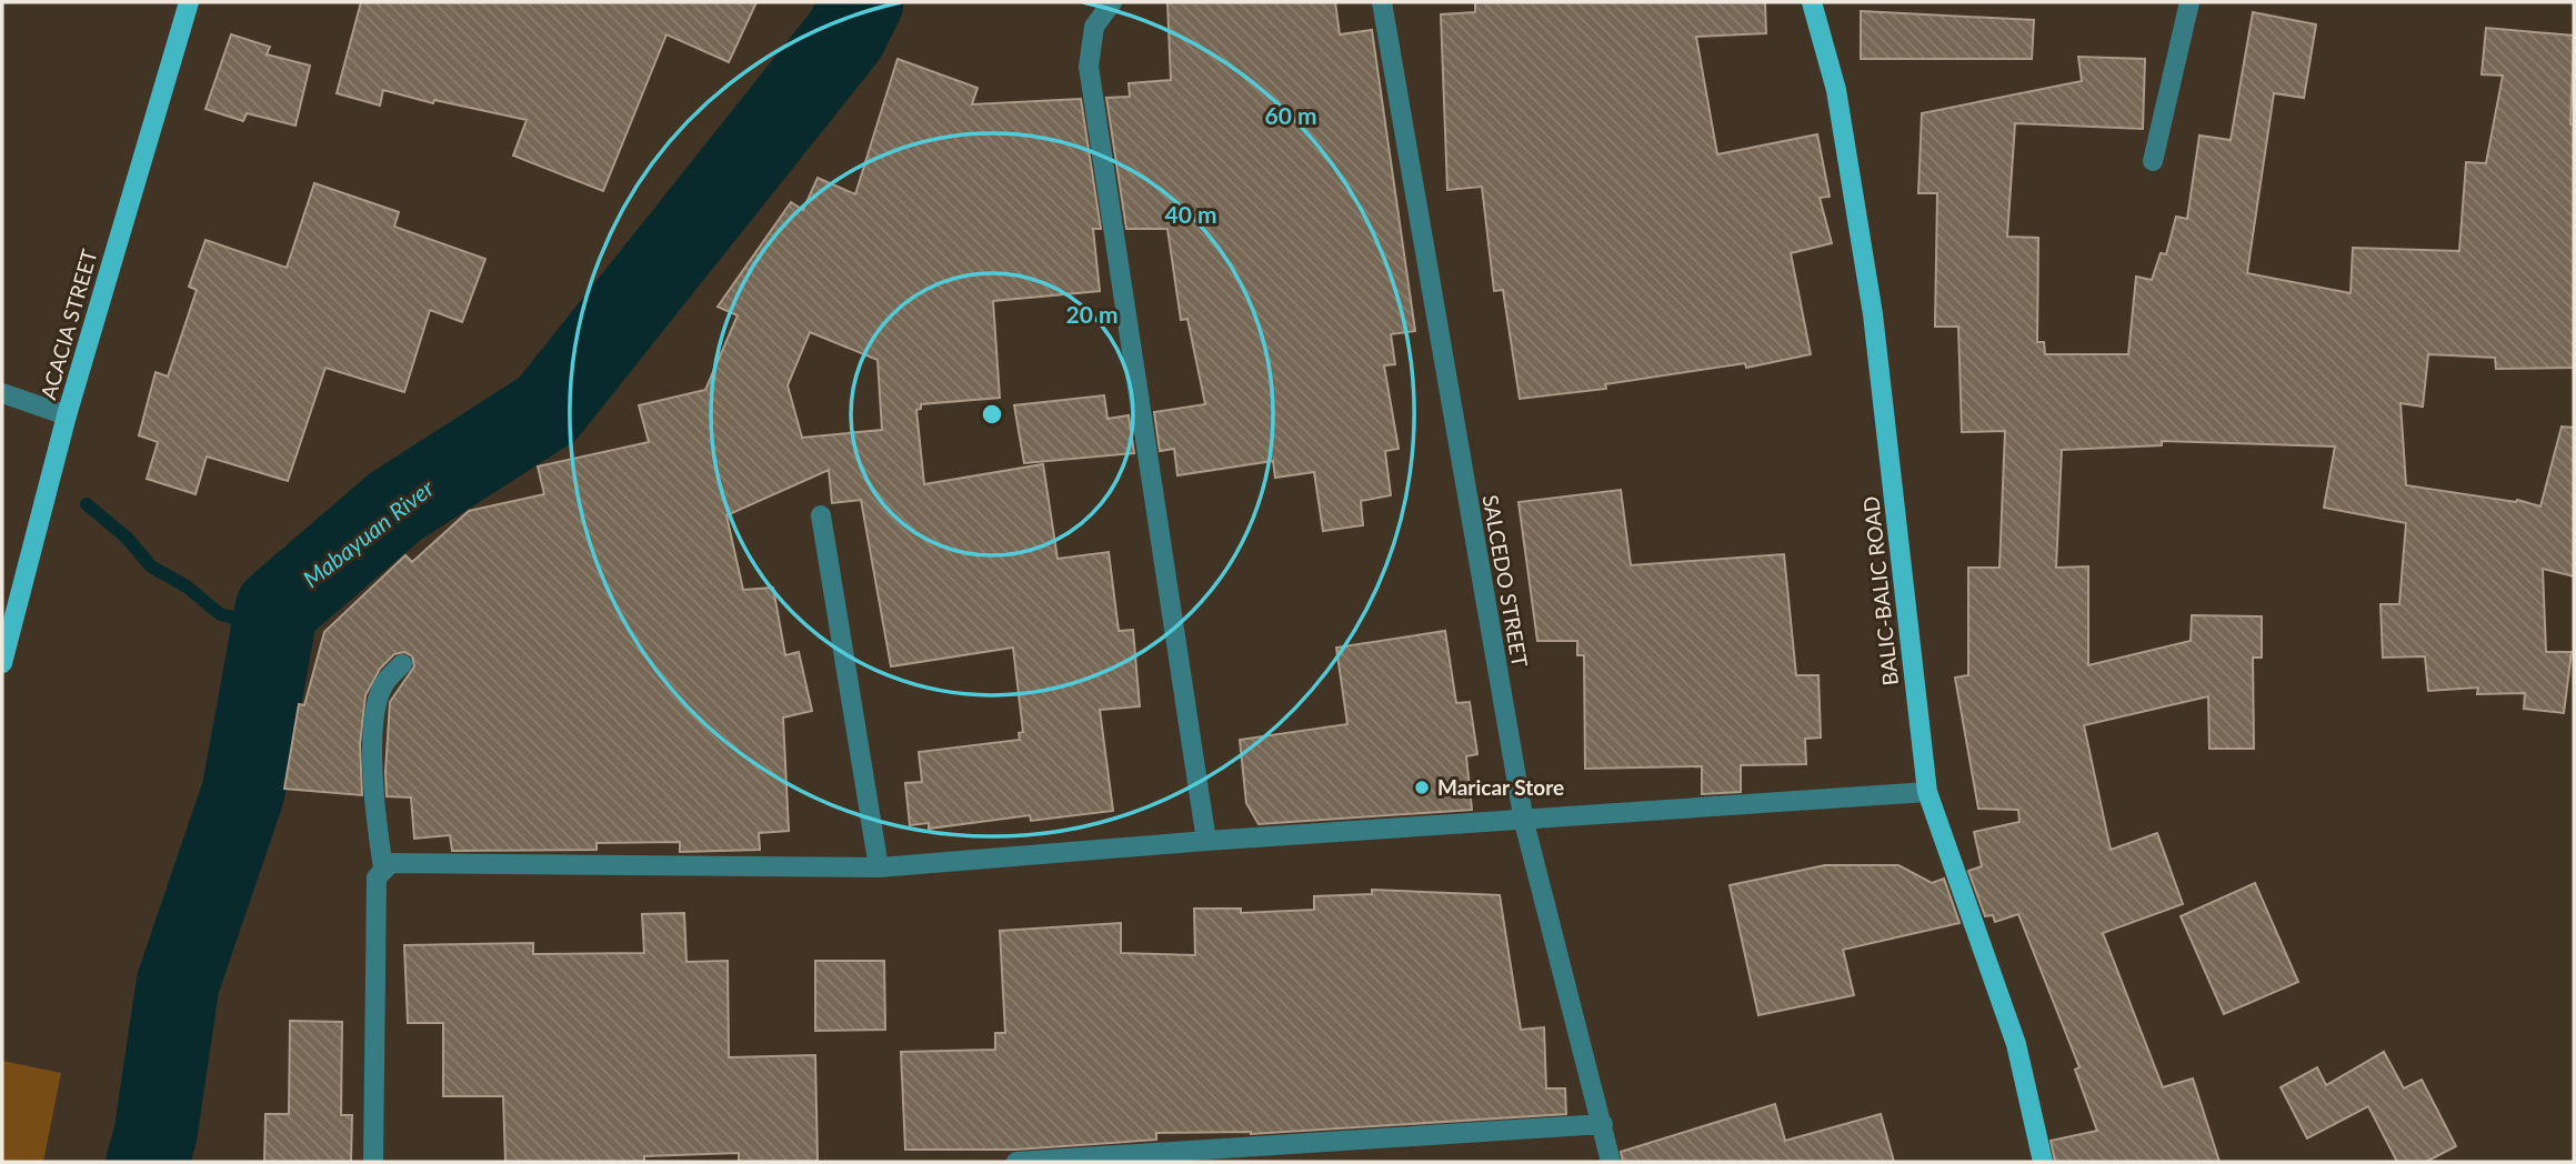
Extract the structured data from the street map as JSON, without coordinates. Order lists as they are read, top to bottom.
{
  "streets": {
    "main road": ["ACACIA STREET", "BALIC-BALIC ROAD"],
    "street": ["SALCEDO STREET"]
  },
  "water": ["Mabayuan River"],
  "places": ["Maricar Store"],
  "rings": ["60 m", "40 m", "20 m"]
}
